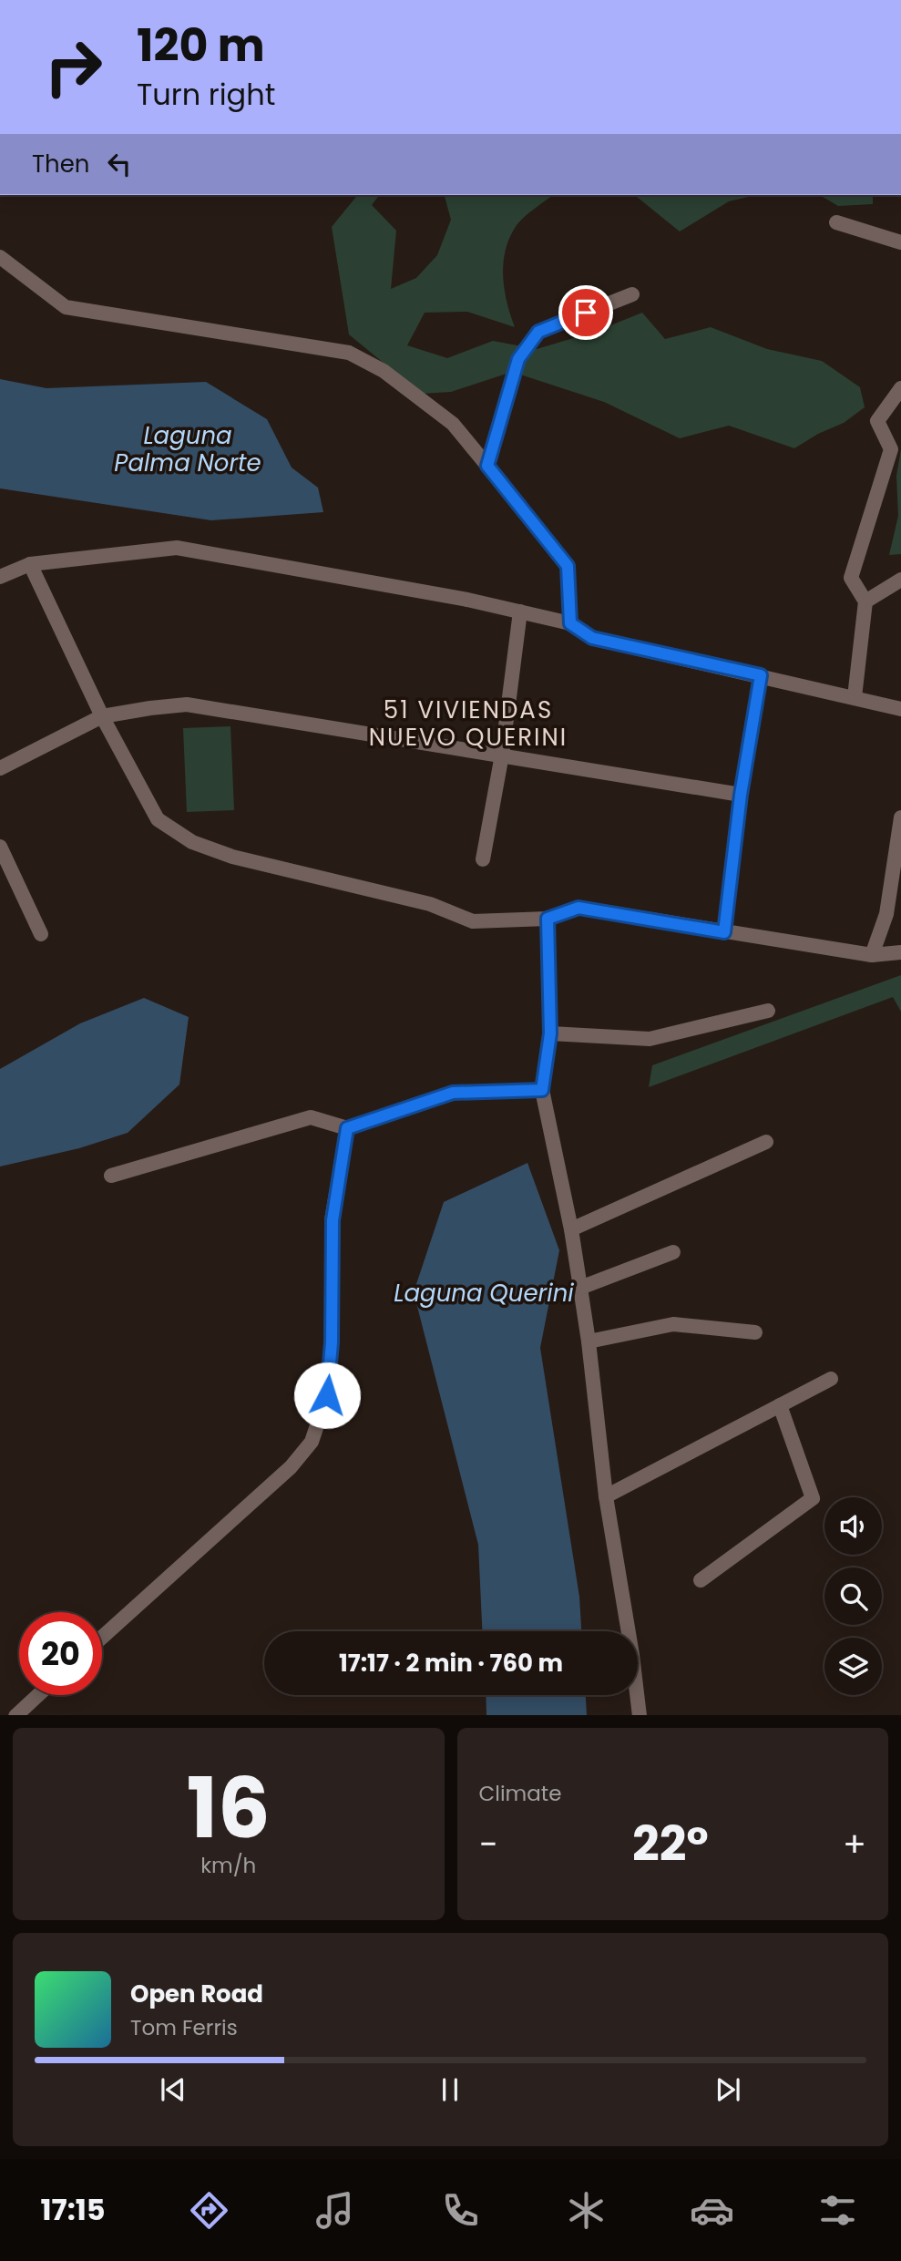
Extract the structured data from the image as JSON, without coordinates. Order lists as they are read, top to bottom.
{
  "districts": ["51 VIVIENDAS NUEVO QUERINI"],
  "water": ["Laguna Palma Norte", "Laguna Querini"],
  "page": {
    "turn": ["120 m", "Turn right"],
    "then": "Then",
    "limit": "20",
    "trip": "17:17 · 2 min · 760 m",
    "tile": [
      ["16", "km/h"],
      "Climate"
    ],
    "heat": ["−", "22°", "+"],
    "song": ["Open Road", "Tom Ferris"],
    "tabs": "17:15"
  }
}
